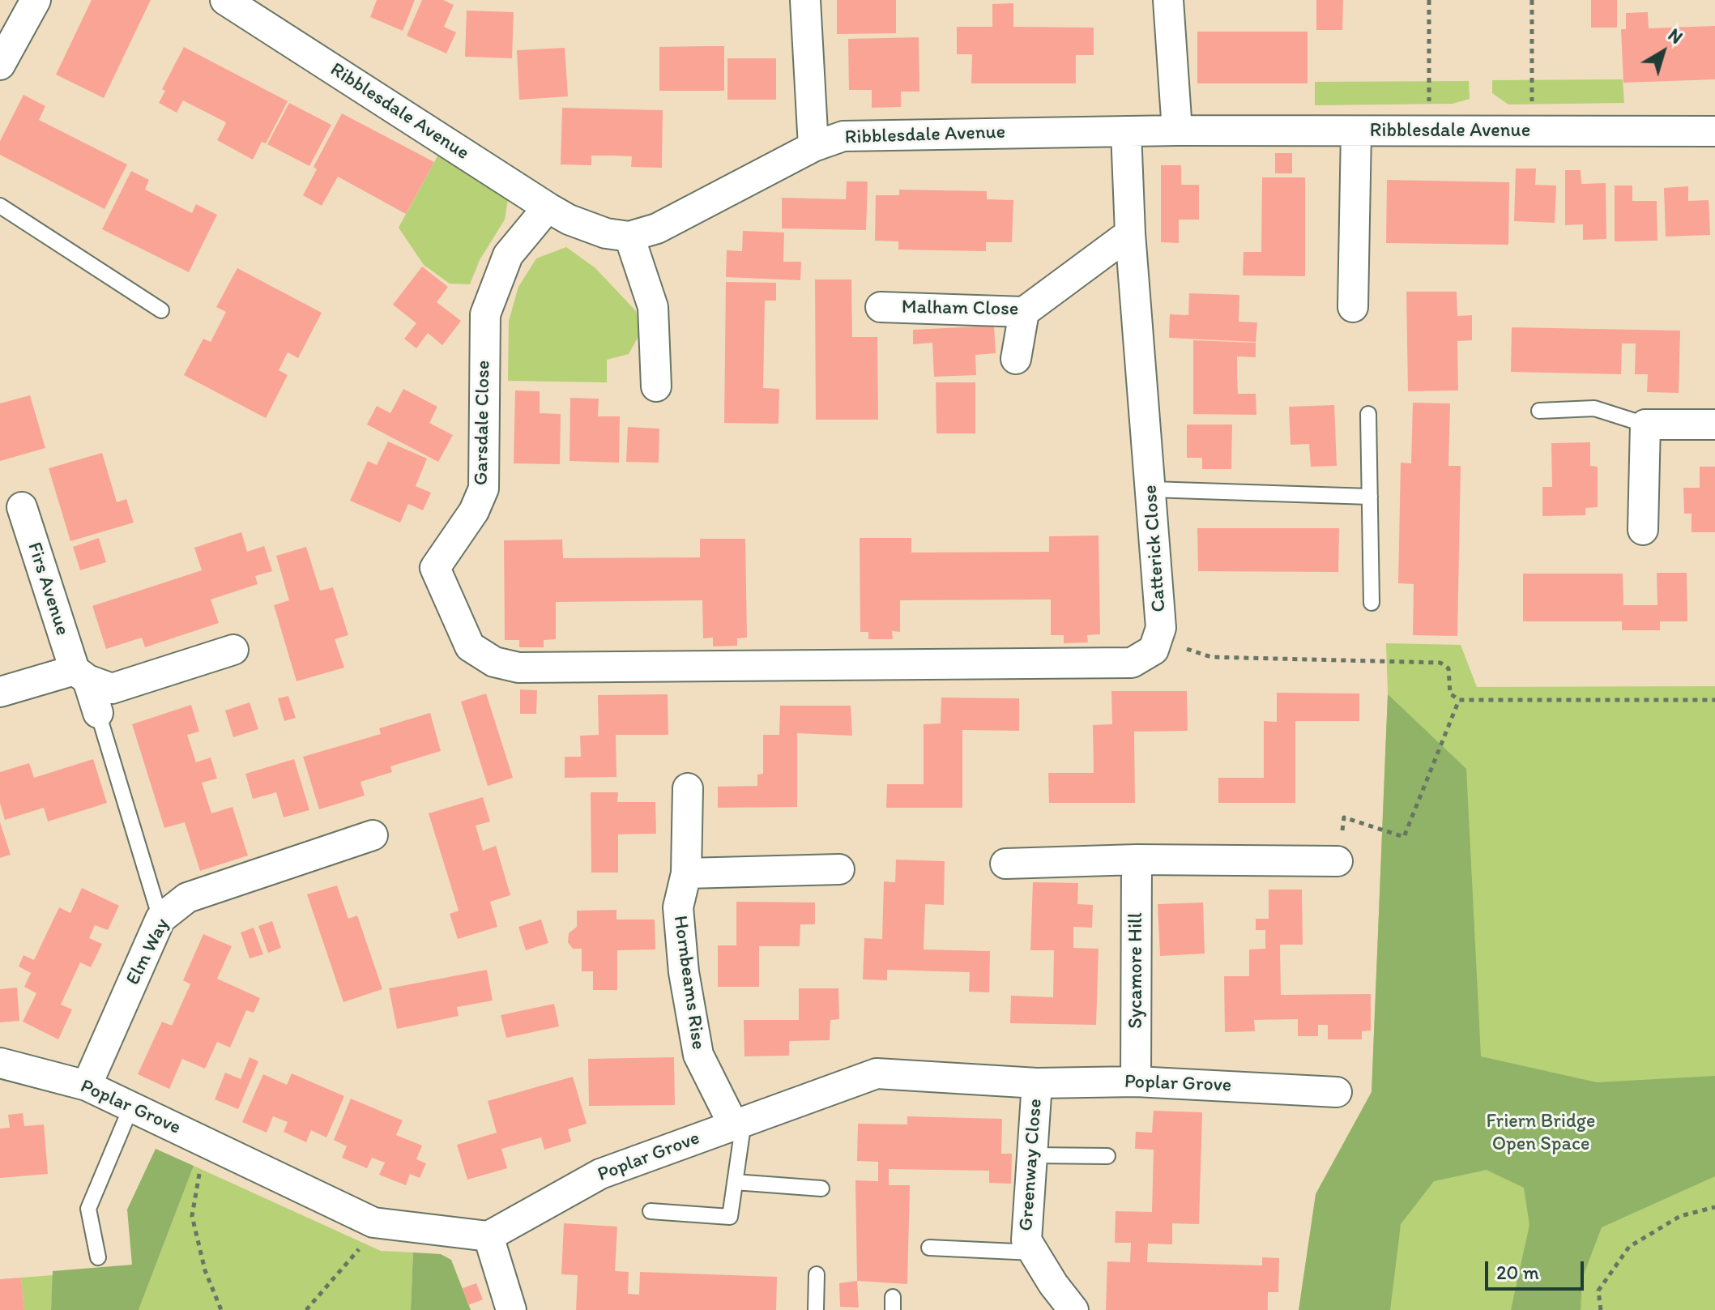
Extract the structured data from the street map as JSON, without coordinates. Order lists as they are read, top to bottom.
{
  "streets": {
    "street": [
      "Ribblesdale Avenue",
      "Malham Close",
      "Garsdale Close",
      "Catterick Close",
      "Firs Avenue",
      "Elm Way",
      "Sycamore Hill",
      "Hornbeams Rise",
      "Poplar Grove",
      "Greenway Close"
    ]
  },
  "crossings": [
    ["Ribblesdale Avenue", "Garsdale Close"],
    ["Ribblesdale Avenue", "Catterick Close"],
    ["Malham Close", "Catterick Close"],
    ["Garsdale Close", "Catterick Close"],
    ["Elm Way", "Poplar Grove"],
    ["Sycamore Hill", "Poplar Grove"],
    ["Hornbeams Rise", "Poplar Grove"],
    ["Poplar Grove", "Greenway Close"]
  ],
  "parks": ["Friern Bridge Open Space"],
  "scale_bar": "20 m",
  "north": "top right"
}
